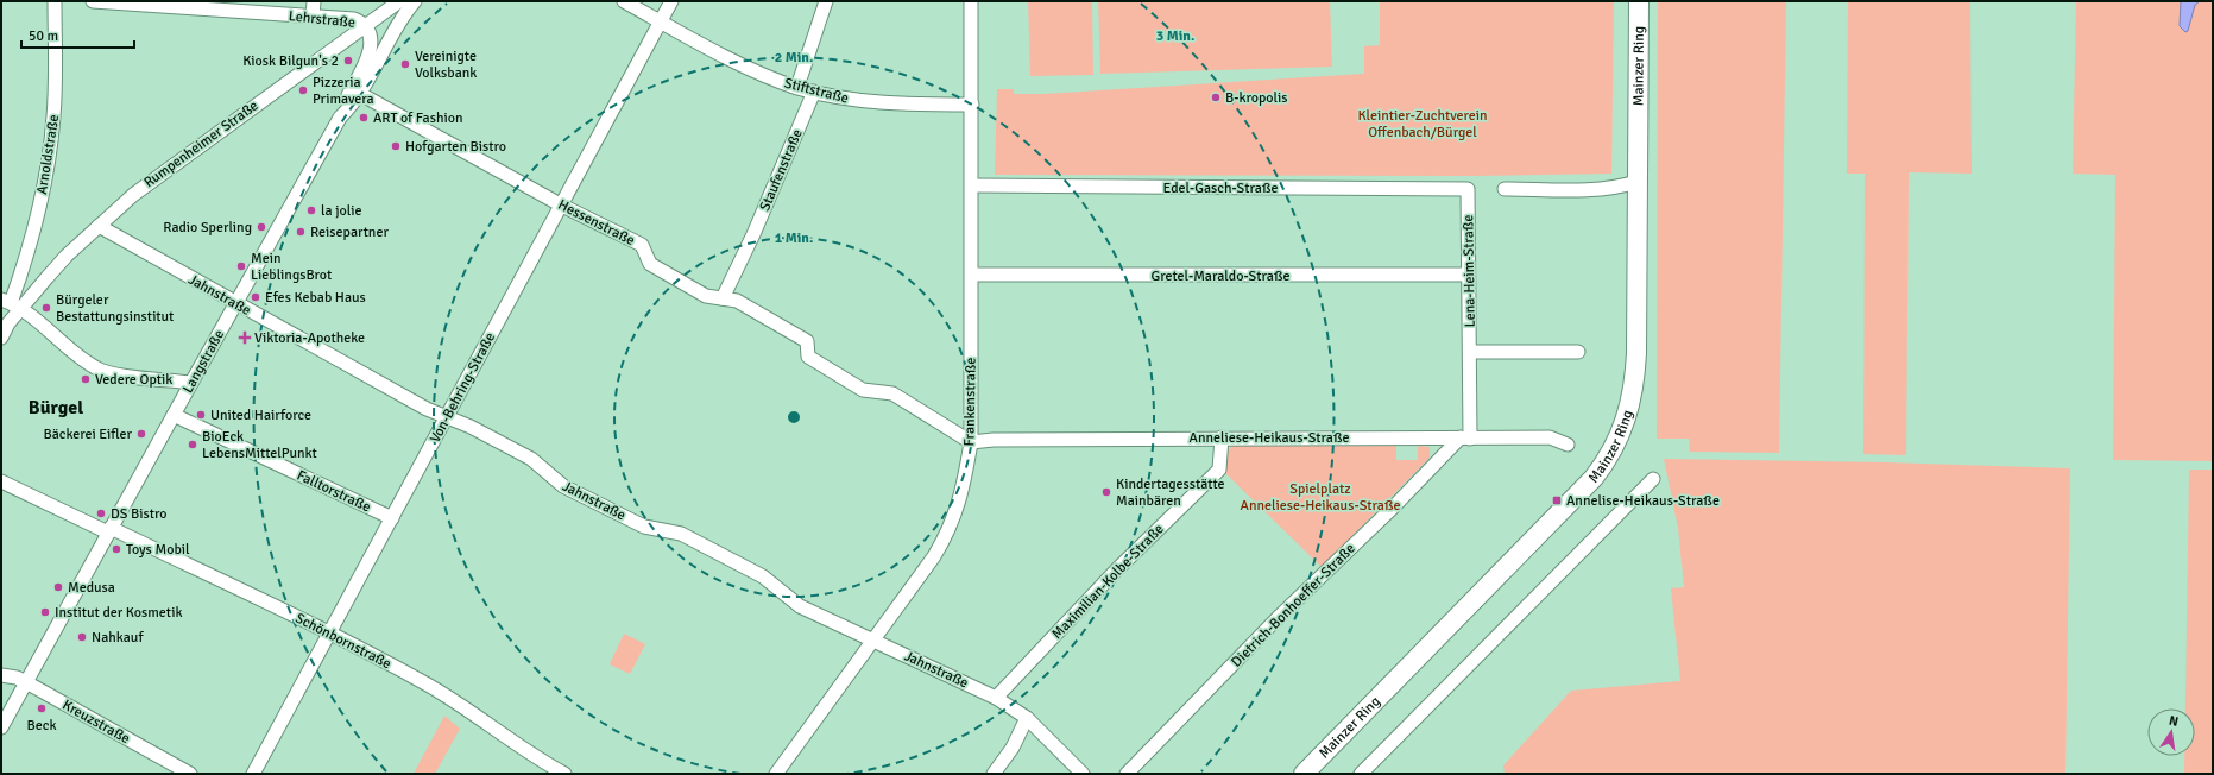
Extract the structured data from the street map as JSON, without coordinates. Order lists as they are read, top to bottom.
{
  "streets": {
    "street": [
      "Lehrstraße",
      "Mainzer Ring",
      "Stiftstraße",
      "Rumpenheimer Straße",
      "Arnoldstraße",
      "Staufenstraße",
      "Edel-Gasch-Straße",
      "Hessenstraße",
      "Lena-Heim-Straße",
      "Gretel-Maraldo-Straße",
      "Jahnstraße",
      "Langstraße",
      "Von-Behring-Straße",
      "Frankenstraße",
      "Anneliese-Heikaus-Straße",
      "Falltorstraße",
      "Maximilian-Kolbe-Straße",
      "Dietrich-Bonhoeffer-Straße",
      "Schönbornstraße",
      "Kreuzstraße"
    ]
  },
  "crossings": [
    ["Lehrstraße", "Rumpenheimer Straße"],
    ["Lehrstraße", "Hessenstraße"],
    ["Lehrstraße", "Langstraße"],
    ["Stiftstraße", "Staufenstraße"],
    ["Stiftstraße", "Von-Behring-Straße"],
    ["Stiftstraße", "Frankenstraße"],
    ["Rumpenheimer Straße", "Arnoldstraße"],
    ["Rumpenheimer Straße", "Jahnstraße"],
    ["Staufenstraße", "Hessenstraße"],
    ["Edel-Gasch-Straße", "Lena-Heim-Straße"],
    ["Edel-Gasch-Straße", "Frankenstraße"],
    ["Hessenstraße", "Langstraße"],
    ["Hessenstraße", "Von-Behring-Straße"],
    ["Hessenstraße", "Frankenstraße"],
    ["Hessenstraße", "Anneliese-Heikaus-Straße"],
    ["Lena-Heim-Straße", "Gretel-Maraldo-Straße"],
    ["Lena-Heim-Straße", "Anneliese-Heikaus-Straße"],
    ["Lena-Heim-Straße", "Dietrich-Bonhoeffer-Straße"],
    ["Gretel-Maraldo-Straße", "Frankenstraße"],
    ["Jahnstraße", "Langstraße"],
    ["Jahnstraße", "Von-Behring-Straße"],
    ["Jahnstraße", "Frankenstraße"],
    ["Jahnstraße", "Maximilian-Kolbe-Straße"],
    ["Langstraße", "Falltorstraße"],
    ["Langstraße", "Schönbornstraße"],
    ["Langstraße", "Kreuzstraße"],
    ["Von-Behring-Straße", "Falltorstraße"],
    ["Von-Behring-Straße", "Schönbornstraße"],
    ["Frankenstraße", "Anneliese-Heikaus-Straße"],
    ["Anneliese-Heikaus-Straße", "Maximilian-Kolbe-Straße"],
    ["Anneliese-Heikaus-Straße", "Dietrich-Bonhoeffer-Straße"]
  ],
  "districts": ["Bürgel"],
  "parks": ["Kleintier-Zuchtverein Offenbach/Bürgel", "Spielplatz Anneliese-Heikaus-Straße"],
  "places": {
    "other": [
      "Kiosk Bilgun's 2",
      "Vereinigte Volksbank",
      "Pizzeria Primavera",
      "B-kropolis",
      "ART of Fashion",
      "Hofgarten Bistro",
      "la jolie",
      "Radio Sperling",
      "Reisepartner",
      "Mein LieblingsBrot",
      "Efes Kebab Haus",
      "Bürgeler Bestattungsinstitut",
      "Vedere Optik",
      "United Hairforce",
      "Bäckerei Eifler",
      "BioEck LebensMittelPunkt",
      "Kindertagesstätte Mainbären",
      "DS Bistro",
      "Toys Mobil",
      "Medusa",
      "Institut der Kosmetik",
      "Nahkauf",
      "Beck"
    ],
    "health": ["Viktoria-Apotheke"],
    "transit": ["Annelise-Heikaus-Straße"]
  },
  "scale_bar": "50 m",
  "north": "top",
  "rings": ["3 Min.", "2 Min.", "1 Min."]
}
